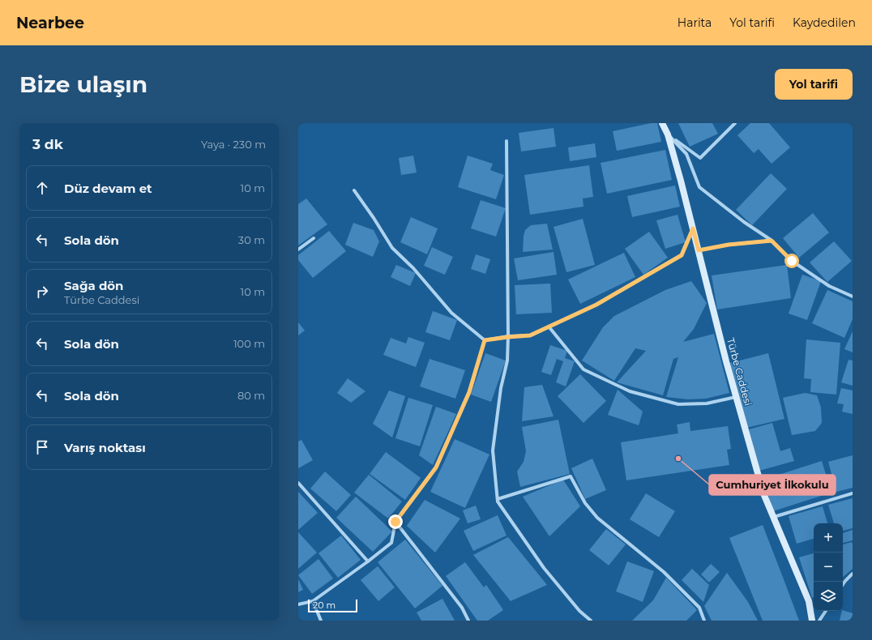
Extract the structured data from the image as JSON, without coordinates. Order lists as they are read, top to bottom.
{
  "streets": {
    "street": ["Türbe Caddesi"]
  },
  "places": ["Cumhuriyet İlkokulu"],
  "scale_bar": "20 m",
  "page": {
    "header": "Nearbee",
    "nav": ["Harita", "Yol tarifi", "Kaydedilen"],
    "buttons": "Yol tarifi",
    "title": "Bize ulaşın",
    "heading": ["3 dk", "Yaya · 230 m"],
    "list": [
      ["Düz devam et", "10 m"],
      ["Sola dön", "30 m"],
      ["Sağa dön", "Türbe Caddesi", "10 m"],
      ["Sola dön", "100 m"],
      ["Sola dön", "80 m"],
      "Varış noktası"
    ],
    "map_buttons": ["+", "−"],
    "scale": "20 m"
  }
}
